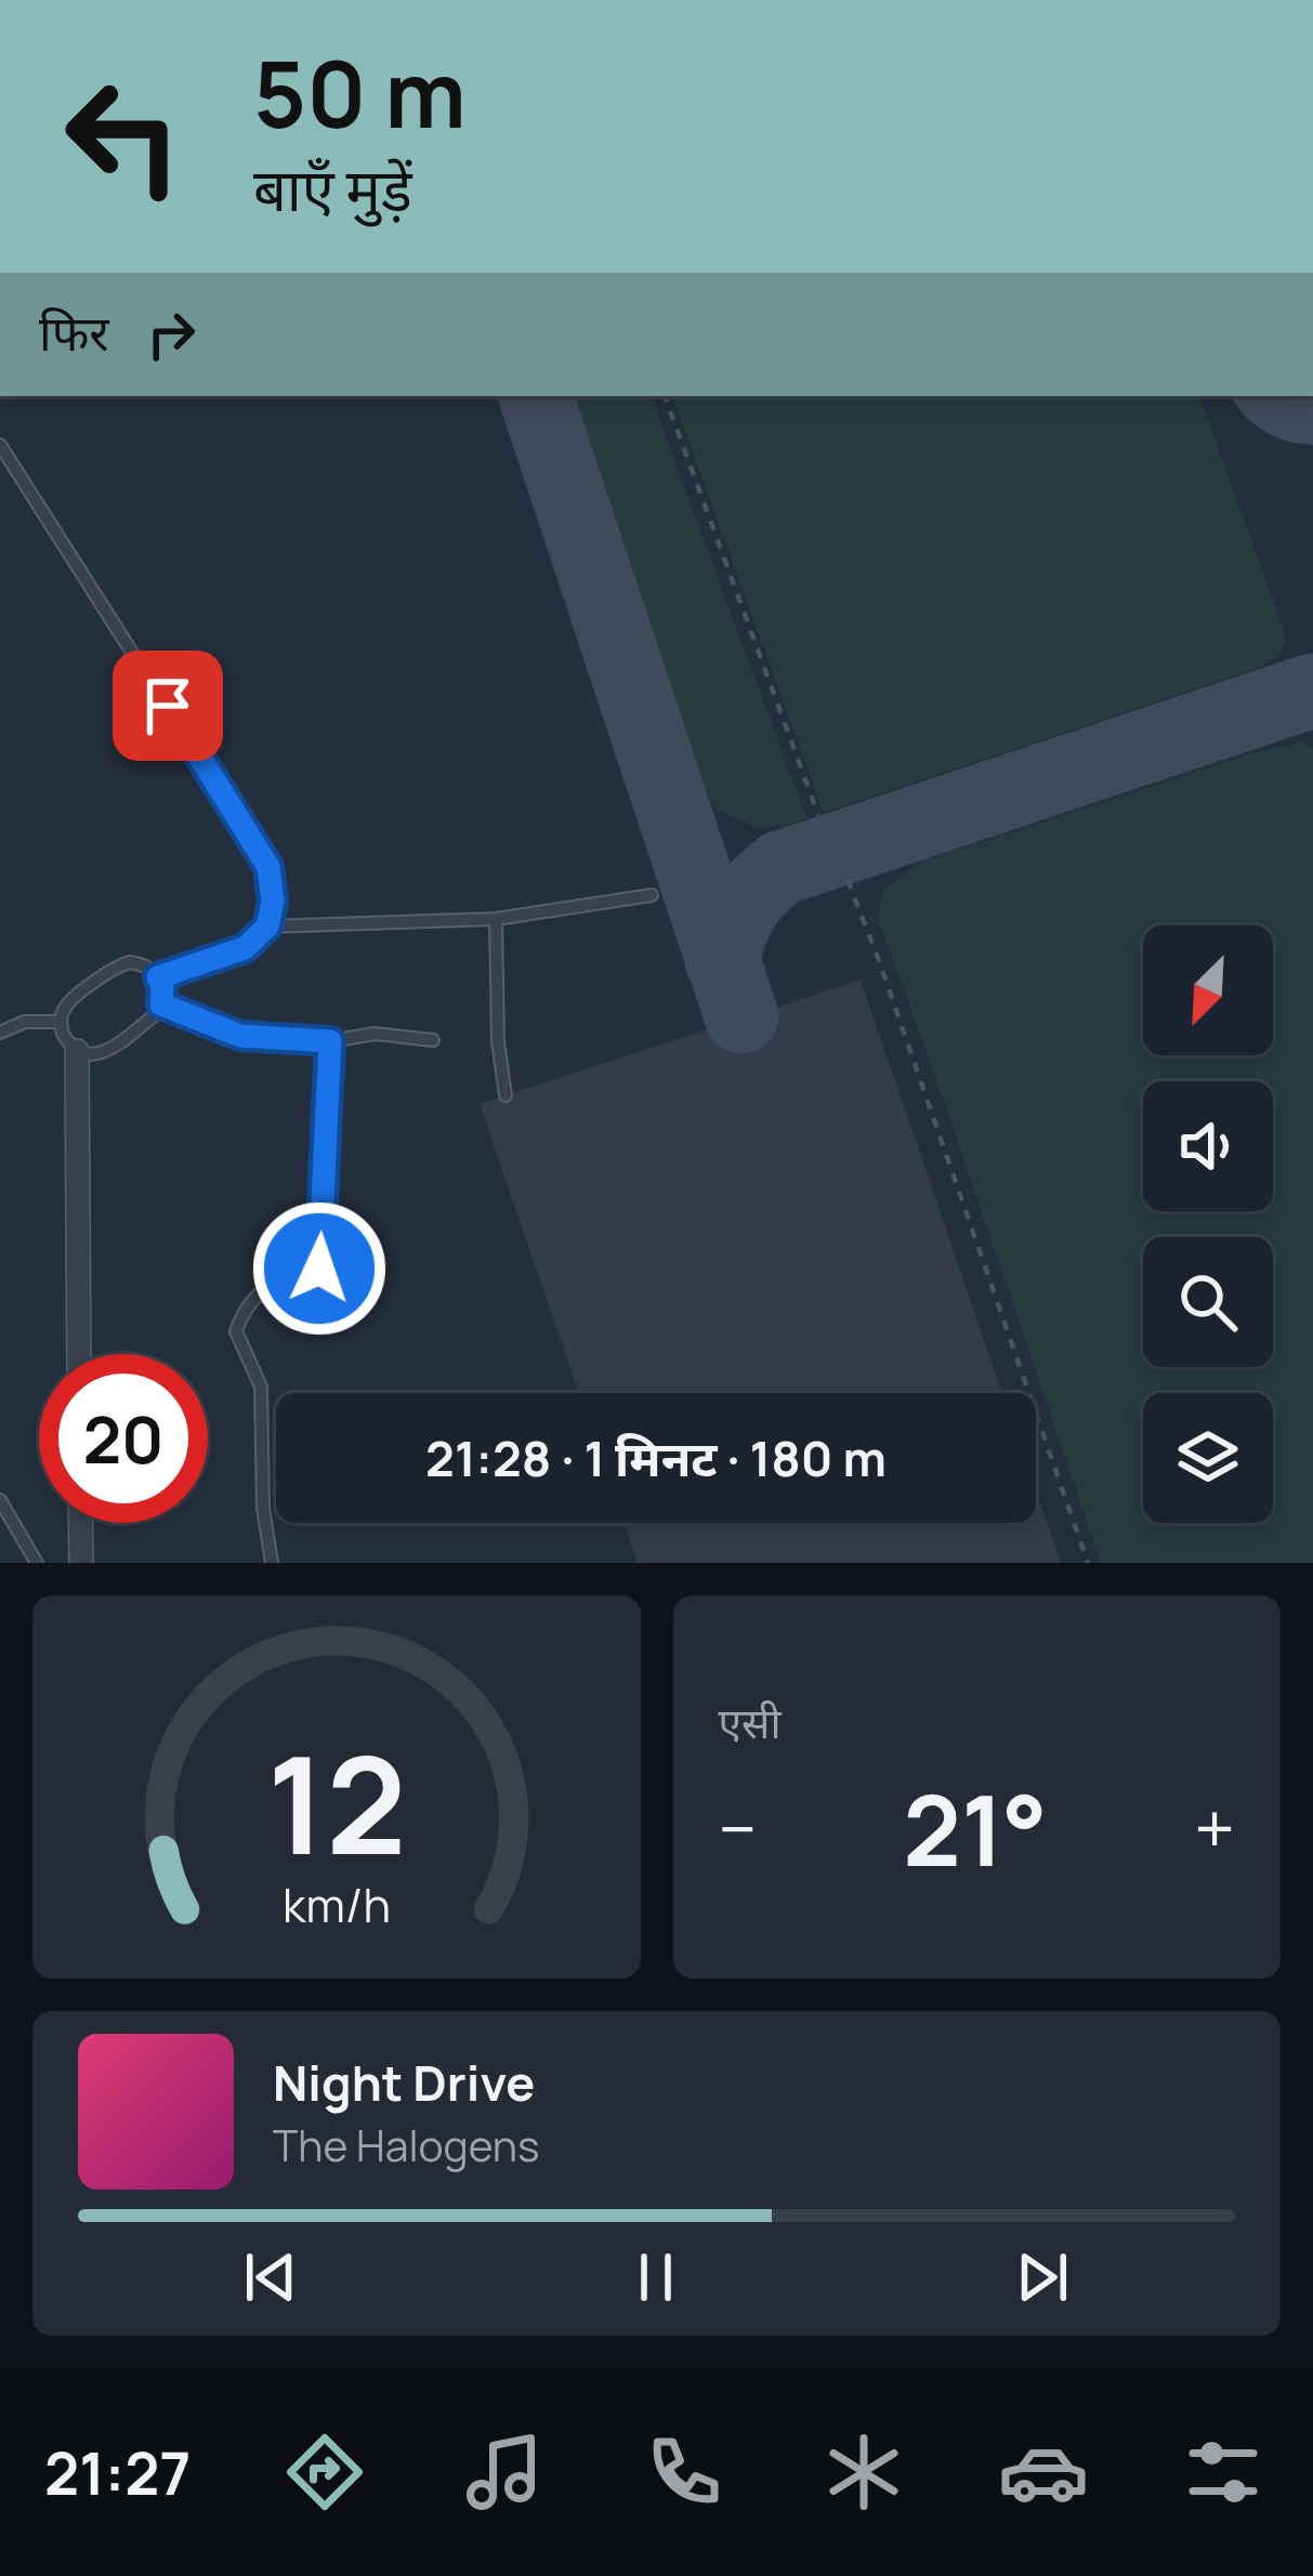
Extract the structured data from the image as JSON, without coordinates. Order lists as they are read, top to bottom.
{
  "north": "bottom left",
  "page": {
    "turn": ["50 m", "बाएँ मुड़ें"],
    "then": "फिर",
    "limit": "20",
    "trip": "21:28 · 1 मिनट · 180 m",
    "tile": "एसी",
    "heat": ["−", "21°", "+"],
    "song": ["Night Drive", "The Halogens"],
    "tabs": "21:27",
    "gauge": ["12", "km/h"]
  }
}
